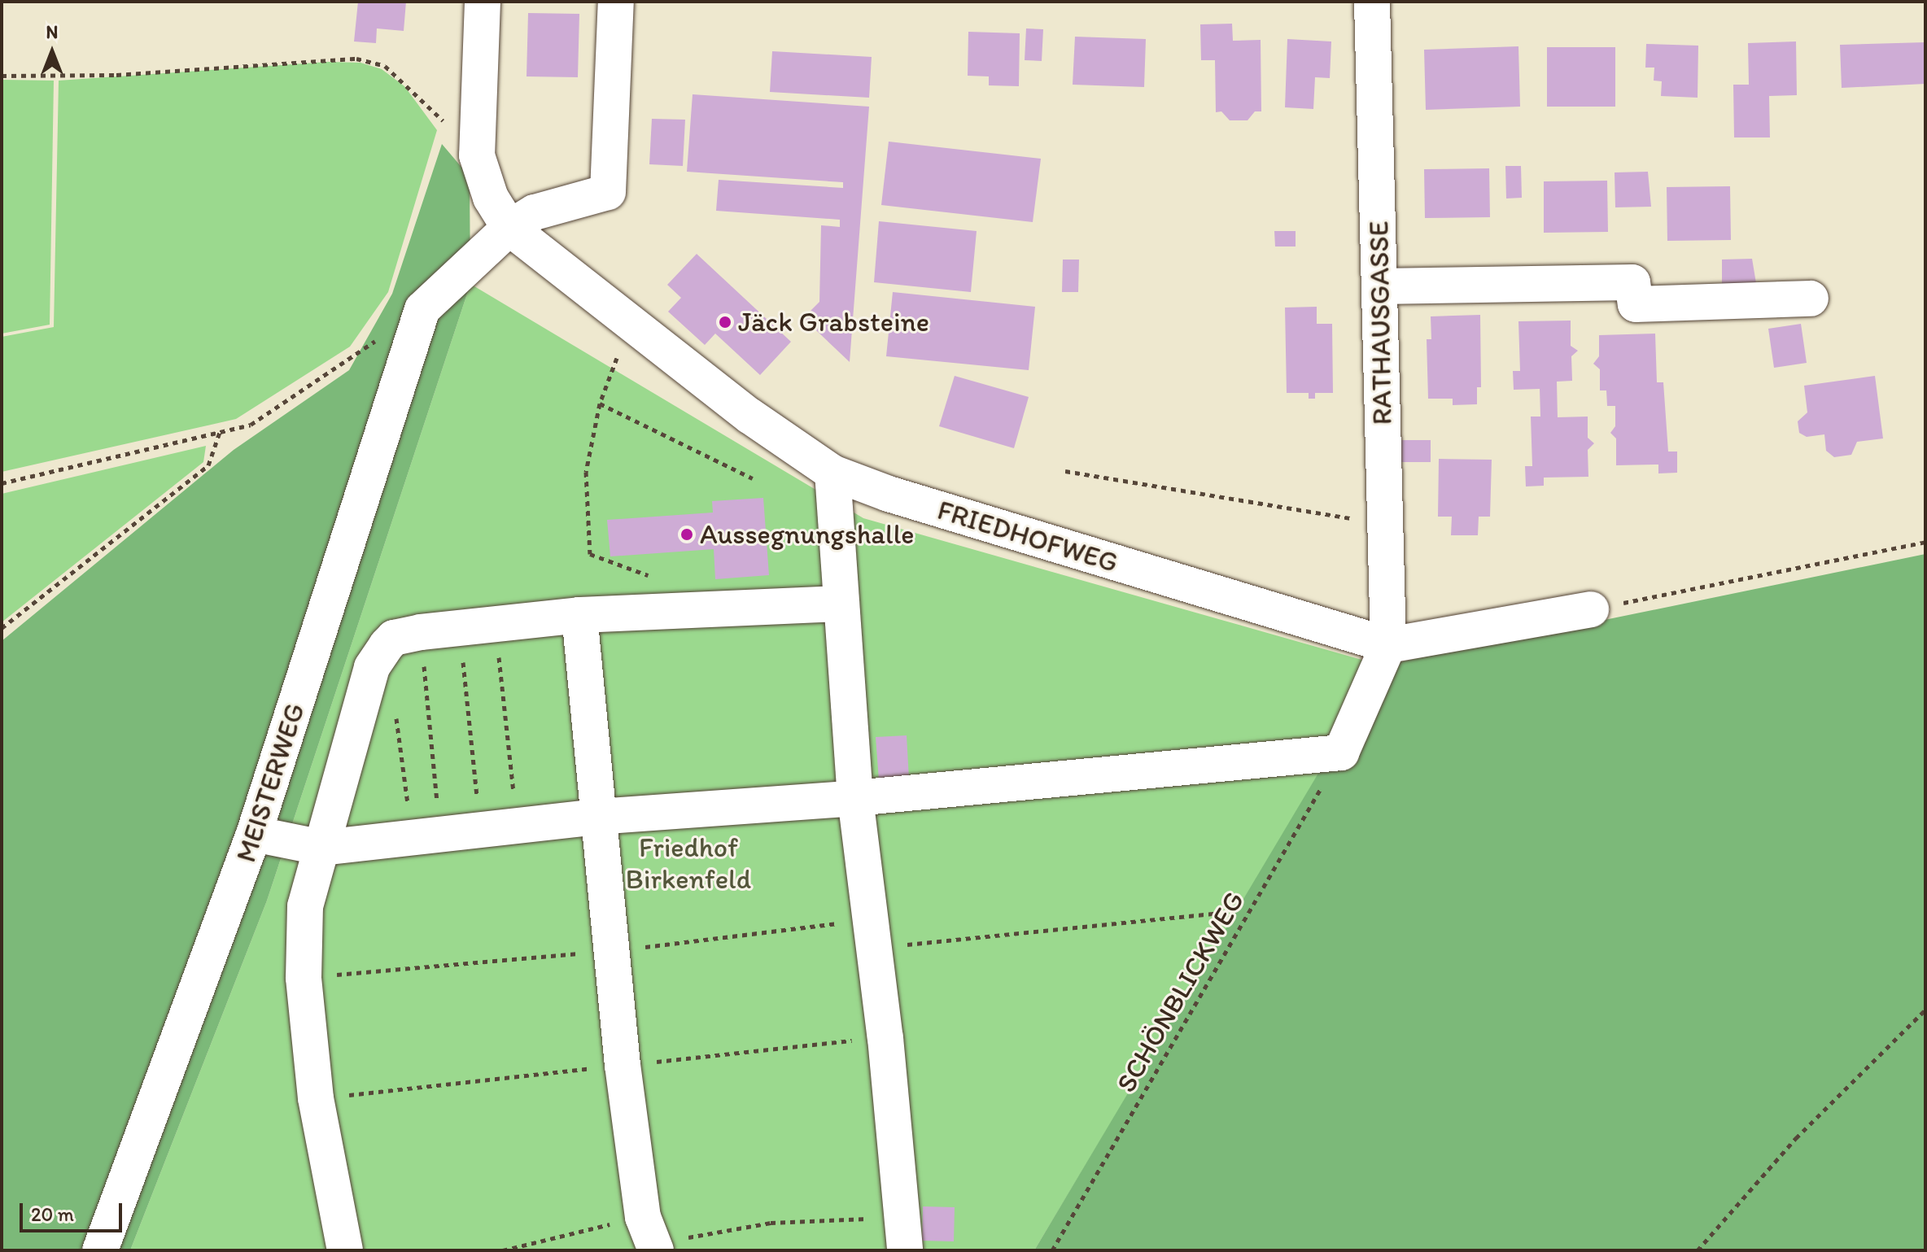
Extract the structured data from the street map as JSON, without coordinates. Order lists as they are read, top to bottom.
{
  "streets": {
    "street": ["RATHAUSGASSE", "FRIEDHOFWEG", "MEISTERWEG"],
    "path": ["SCHÖNBLICKWEG"]
  },
  "crossings": [
    ["RATHAUSGASSE", "FRIEDHOFWEG"]
  ],
  "parks": ["Friedhof Birkenfeld"],
  "places": ["Jäck Grabsteine", "Aussegnungshalle"],
  "scale_bar": "20 m",
  "north": "top"
}
